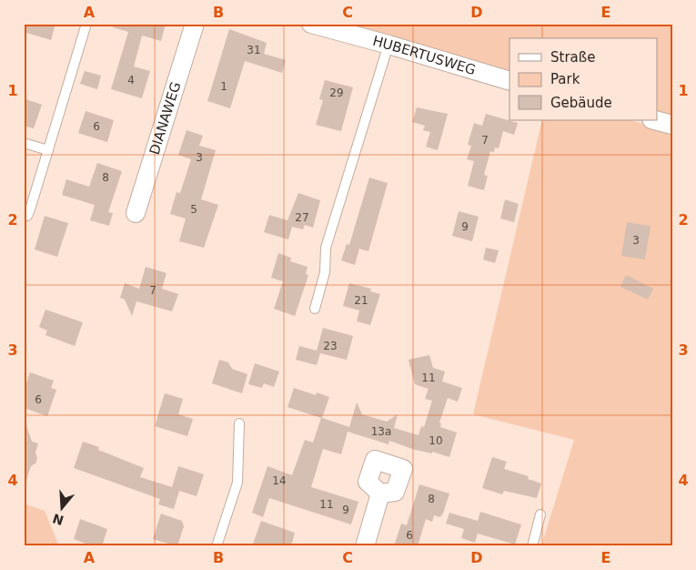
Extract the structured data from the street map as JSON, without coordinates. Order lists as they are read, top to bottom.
{
  "streets": {
    "street": ["HUBERTUSWEG", "DIANAWEG"]
  },
  "house_numbers": [
    "31",
    "4",
    "1",
    "29",
    "6",
    "7",
    "3",
    "8",
    "5",
    "27",
    "9",
    "3",
    "7",
    "21",
    "23",
    "11",
    "6",
    "13a",
    "10",
    "14",
    "8",
    "11",
    "9",
    "6"
  ],
  "legend": ["Straße", "Park", "Gebäude"],
  "north": "bottom",
  "grid": {
    "columns": [
      "A",
      "B",
      "C",
      "D",
      "E"
    ],
    "rows": [
      "1",
      "2",
      "3",
      "4"
    ]
  }
}
